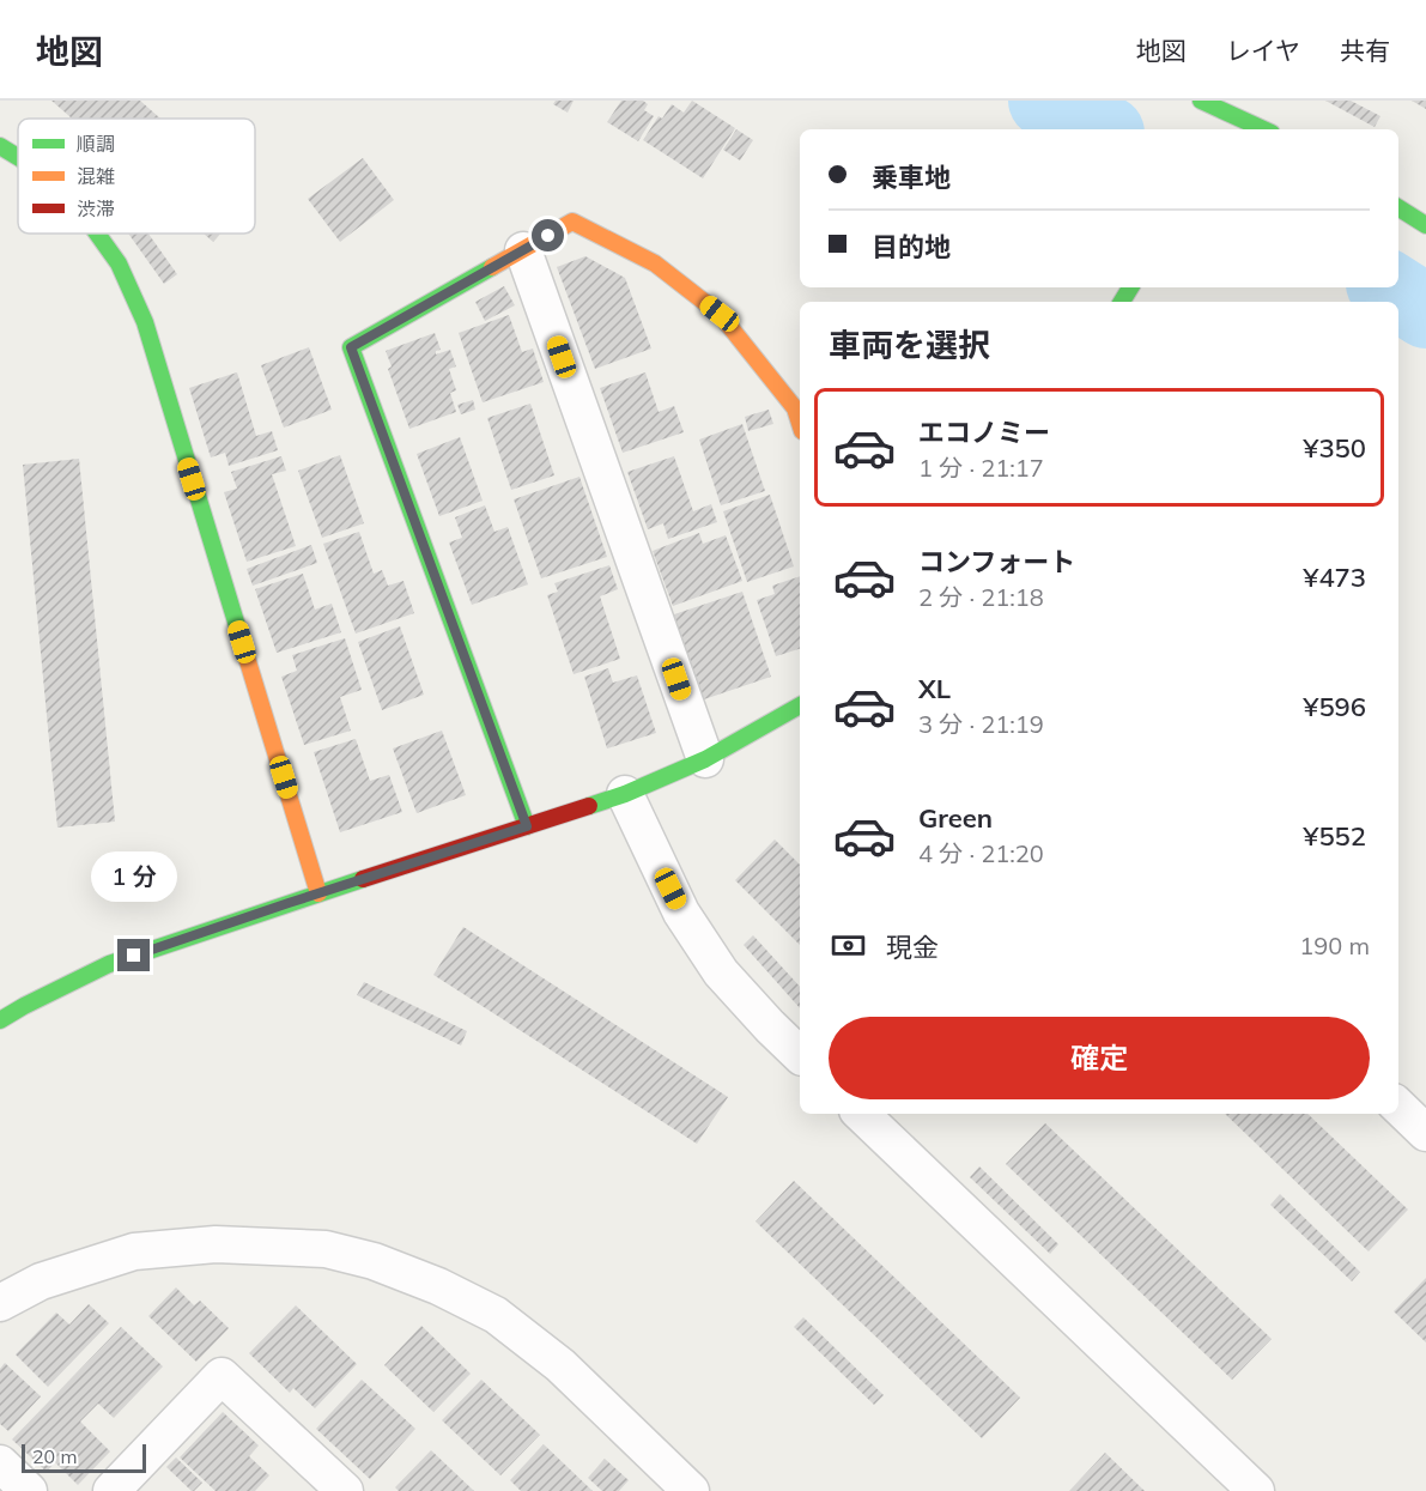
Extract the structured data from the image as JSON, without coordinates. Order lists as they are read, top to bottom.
{
  "legend": ["順調", "混雑", "渋滞"],
  "scale_bar": "20 m",
  "page": {
    "header": "地図",
    "nav": ["地図", "レイヤ", "共有"],
    "banner": ["乗車地", "目的地"],
    "heading": "車両を選択",
    "list": [
      {
        "name": "エコノミー",
        "note": "1 分 · 21:17",
        "value": "¥350"
      },
      {
        "name": "コンフォート",
        "note": "2 分 · 21:18",
        "value": "¥473"
      },
      {
        "name": "XL",
        "note": "3 分 · 21:19",
        "value": "¥596"
      },
      {
        "name": "Green",
        "note": "4 分 · 21:20",
        "value": "¥552"
      }
    ],
    "bubble": "1 分",
    "pay": ["現金", "190 m"],
    "buttons": "確定",
    "scale": "20 m"
  }
}
